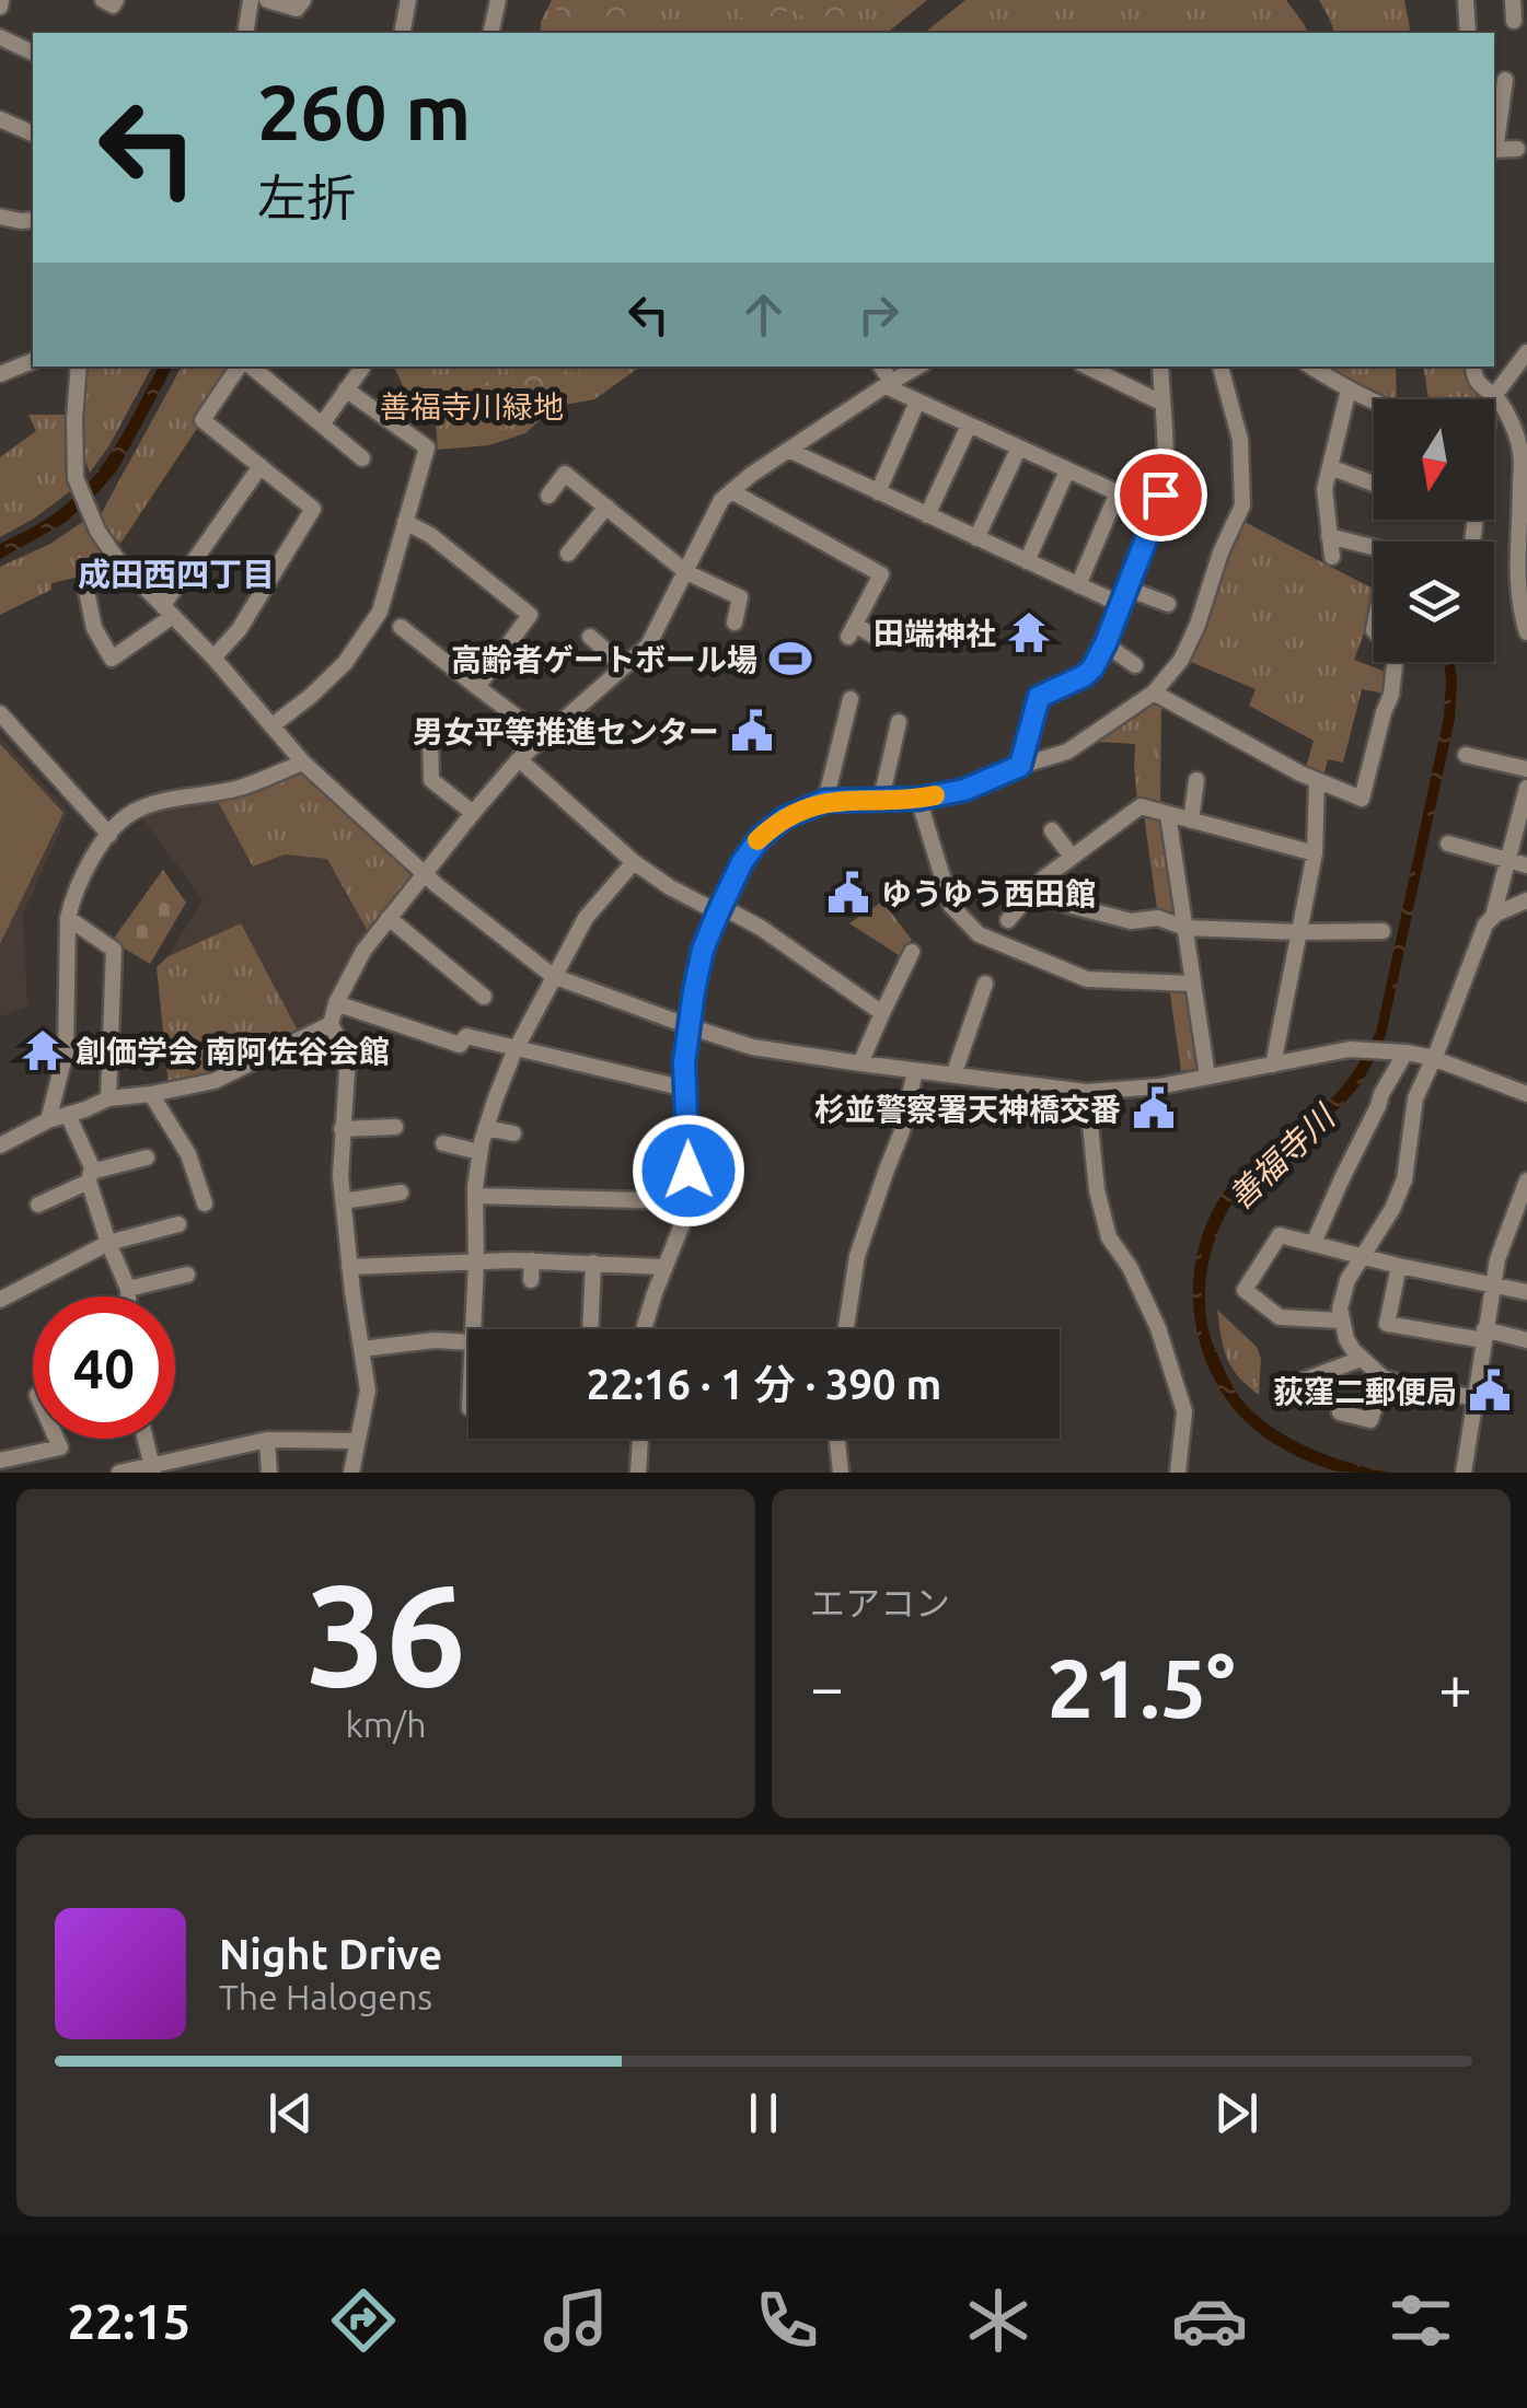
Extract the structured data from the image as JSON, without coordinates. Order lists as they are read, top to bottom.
{
  "districts": ["成田西四丁目"],
  "water": ["善福寺川"],
  "parks": ["善福寺川緑地"],
  "places": {
    "temple": ["田端神社", "創価学会 南阿佐谷会館"],
    "sports": ["高齢者ゲートボール場"],
    "public building": [
      "男女平等推進センター",
      "ゆうゆう西田館",
      "杉並警察署天神橋交番",
      "荻窪二郵便局"
    ]
  },
  "north": "bottom",
  "page": {
    "turn": ["260 m", "左折"],
    "limit": "40",
    "trip": "22:16 · 1 分 · 390 m",
    "tile": [
      ["36", "km/h"],
      "エアコン"
    ],
    "heat": ["−", "21.5°", "+"],
    "song": ["Night Drive", "The Halogens"],
    "tabs": "22:15"
  }
}
